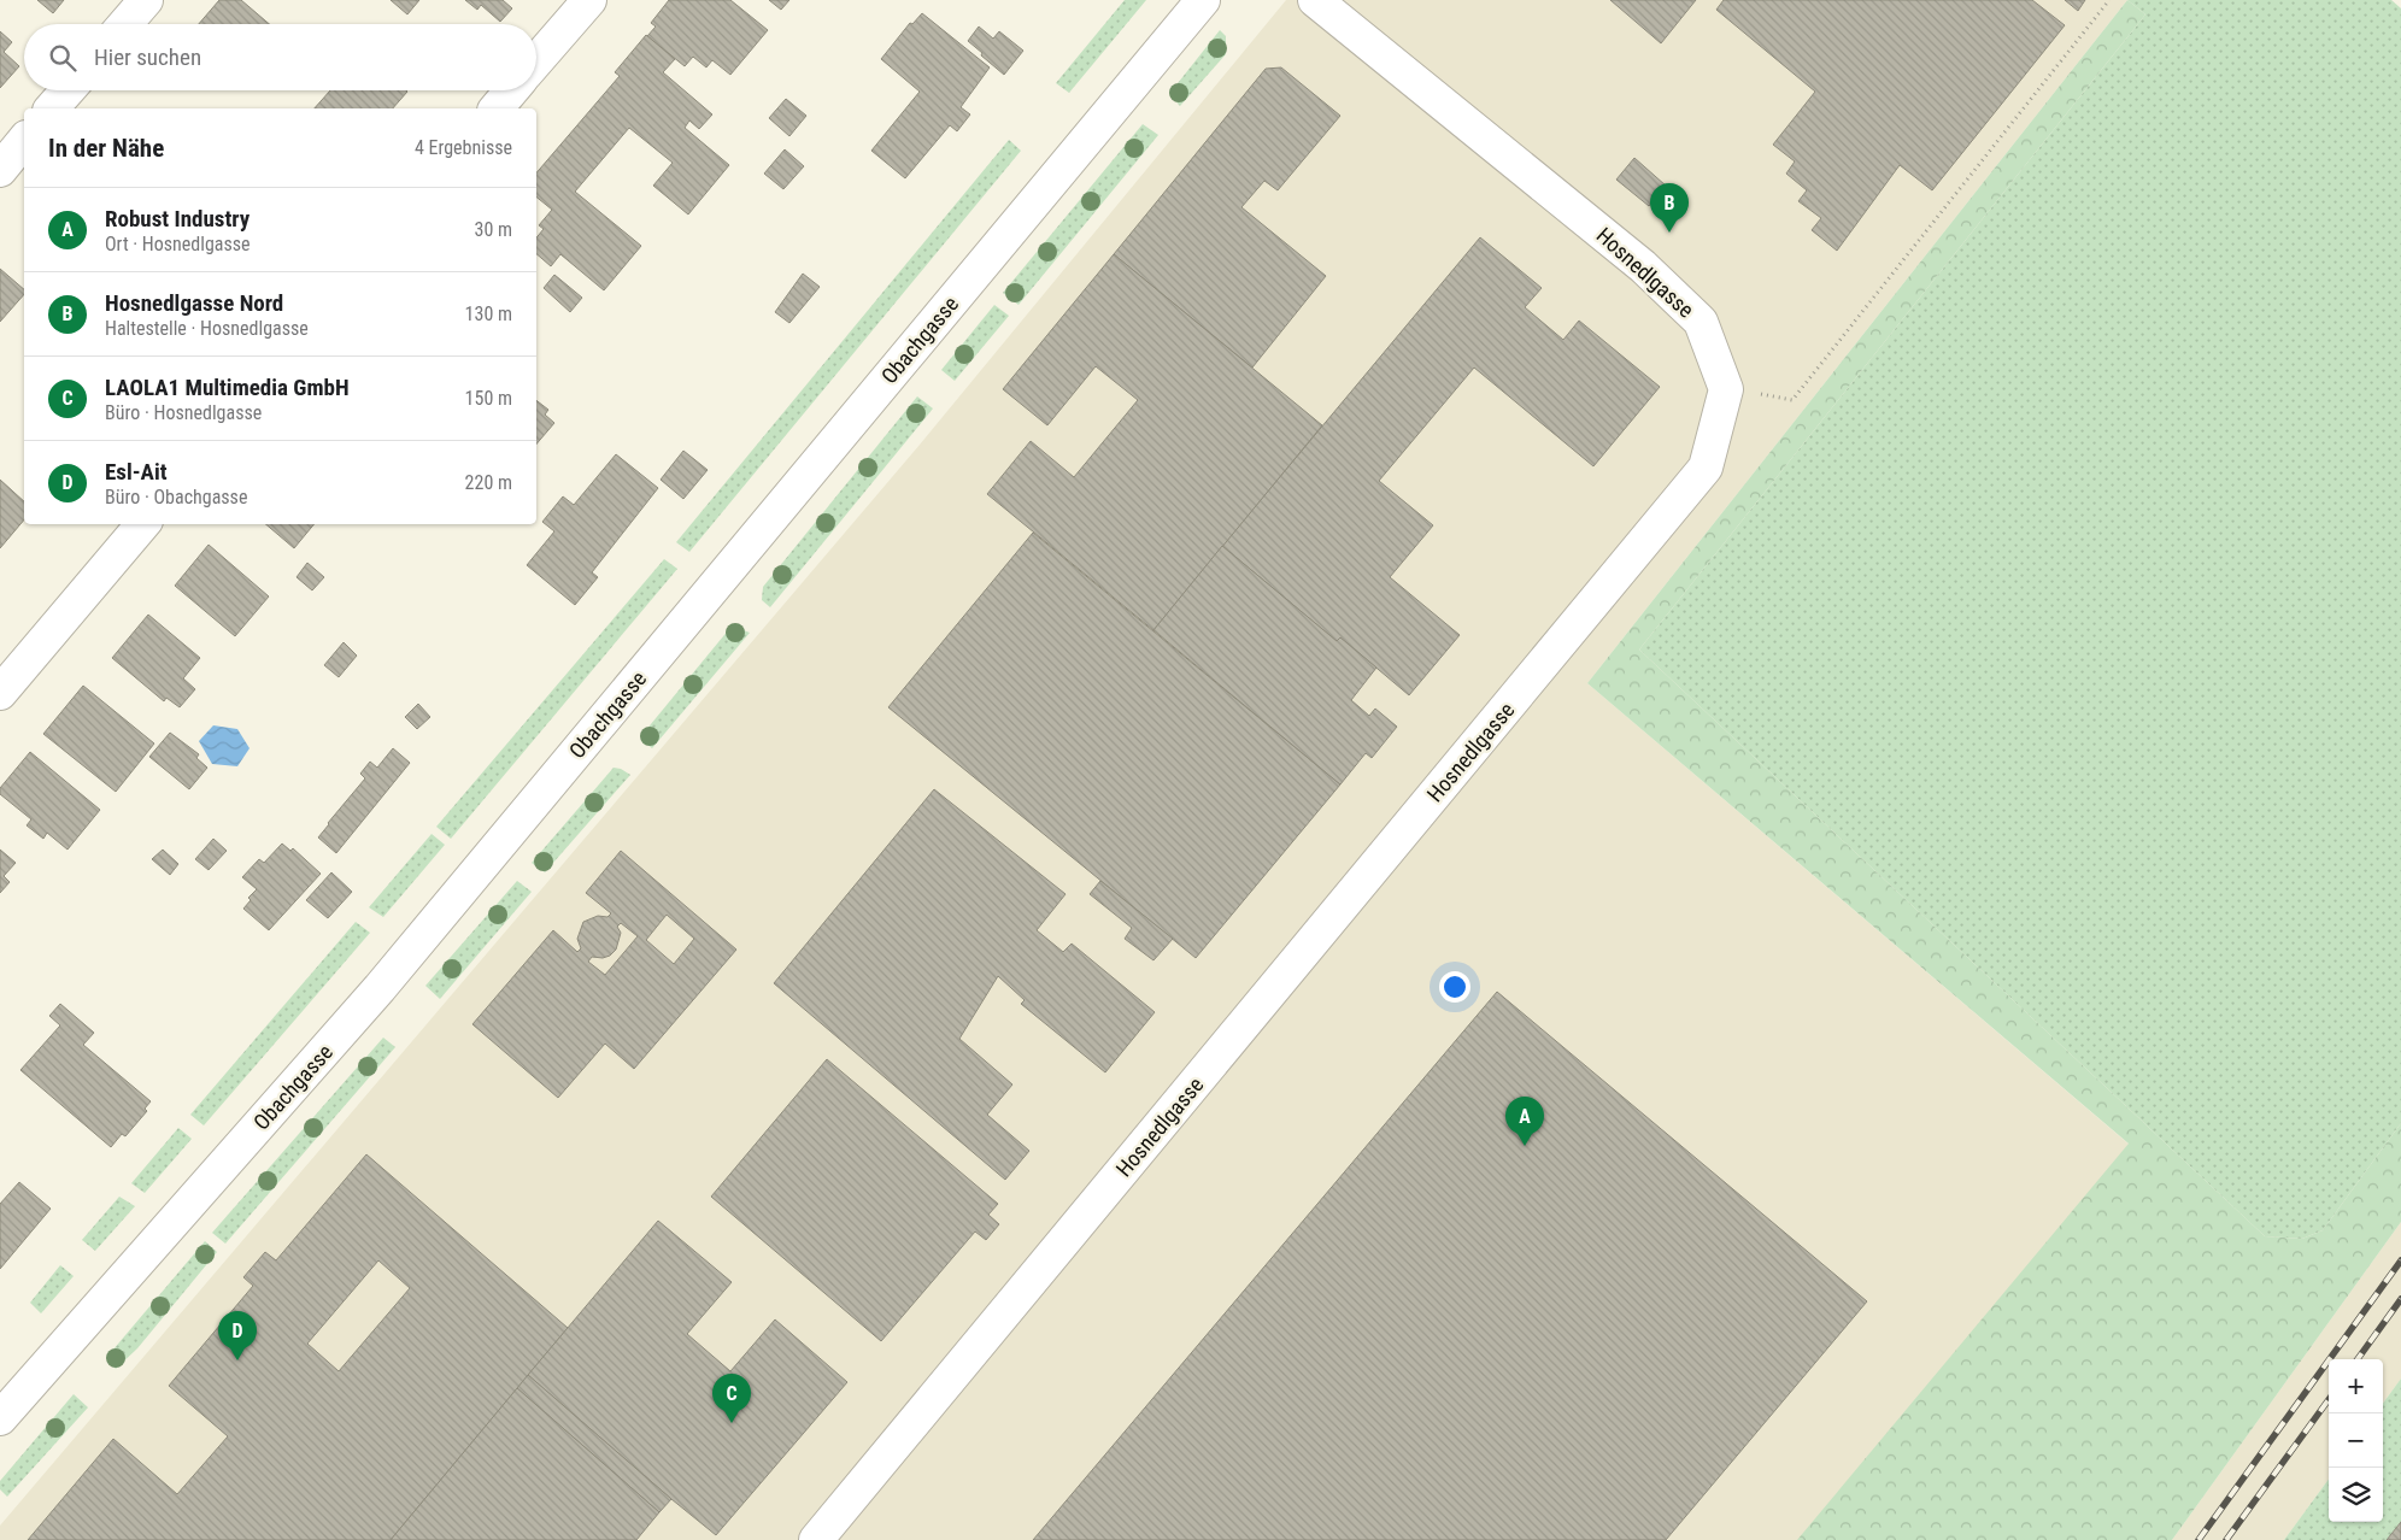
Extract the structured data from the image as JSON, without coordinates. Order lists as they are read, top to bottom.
{
  "streets": {
    "street": ["Hosnedlgasse", "Obachgasse"]
  },
  "page": {
    "search": "Hier suchen",
    "heading": ["In der Nähe", "4 Ergebnisse"],
    "pins": [
      "B",
      "A",
      "D",
      "C"
    ],
    "list": [
      {
        "mark": "A",
        "name": "Robust Industry",
        "note": "Ort · Hosnedlgasse",
        "value": "30 m"
      },
      {
        "mark": "B",
        "name": "Hosnedlgasse Nord",
        "note": "Haltestelle · Hosnedlgasse",
        "value": "130 m"
      },
      {
        "mark": "C",
        "name": "LAOLA1 Multimedia GmbH",
        "note": "Büro · Hosnedlgasse",
        "value": "150 m"
      },
      {
        "mark": "D",
        "name": "Esl-Ait",
        "note": "Büro · Obachgasse",
        "value": "220 m"
      }
    ],
    "map_buttons": ["+", "−"]
  }
}
